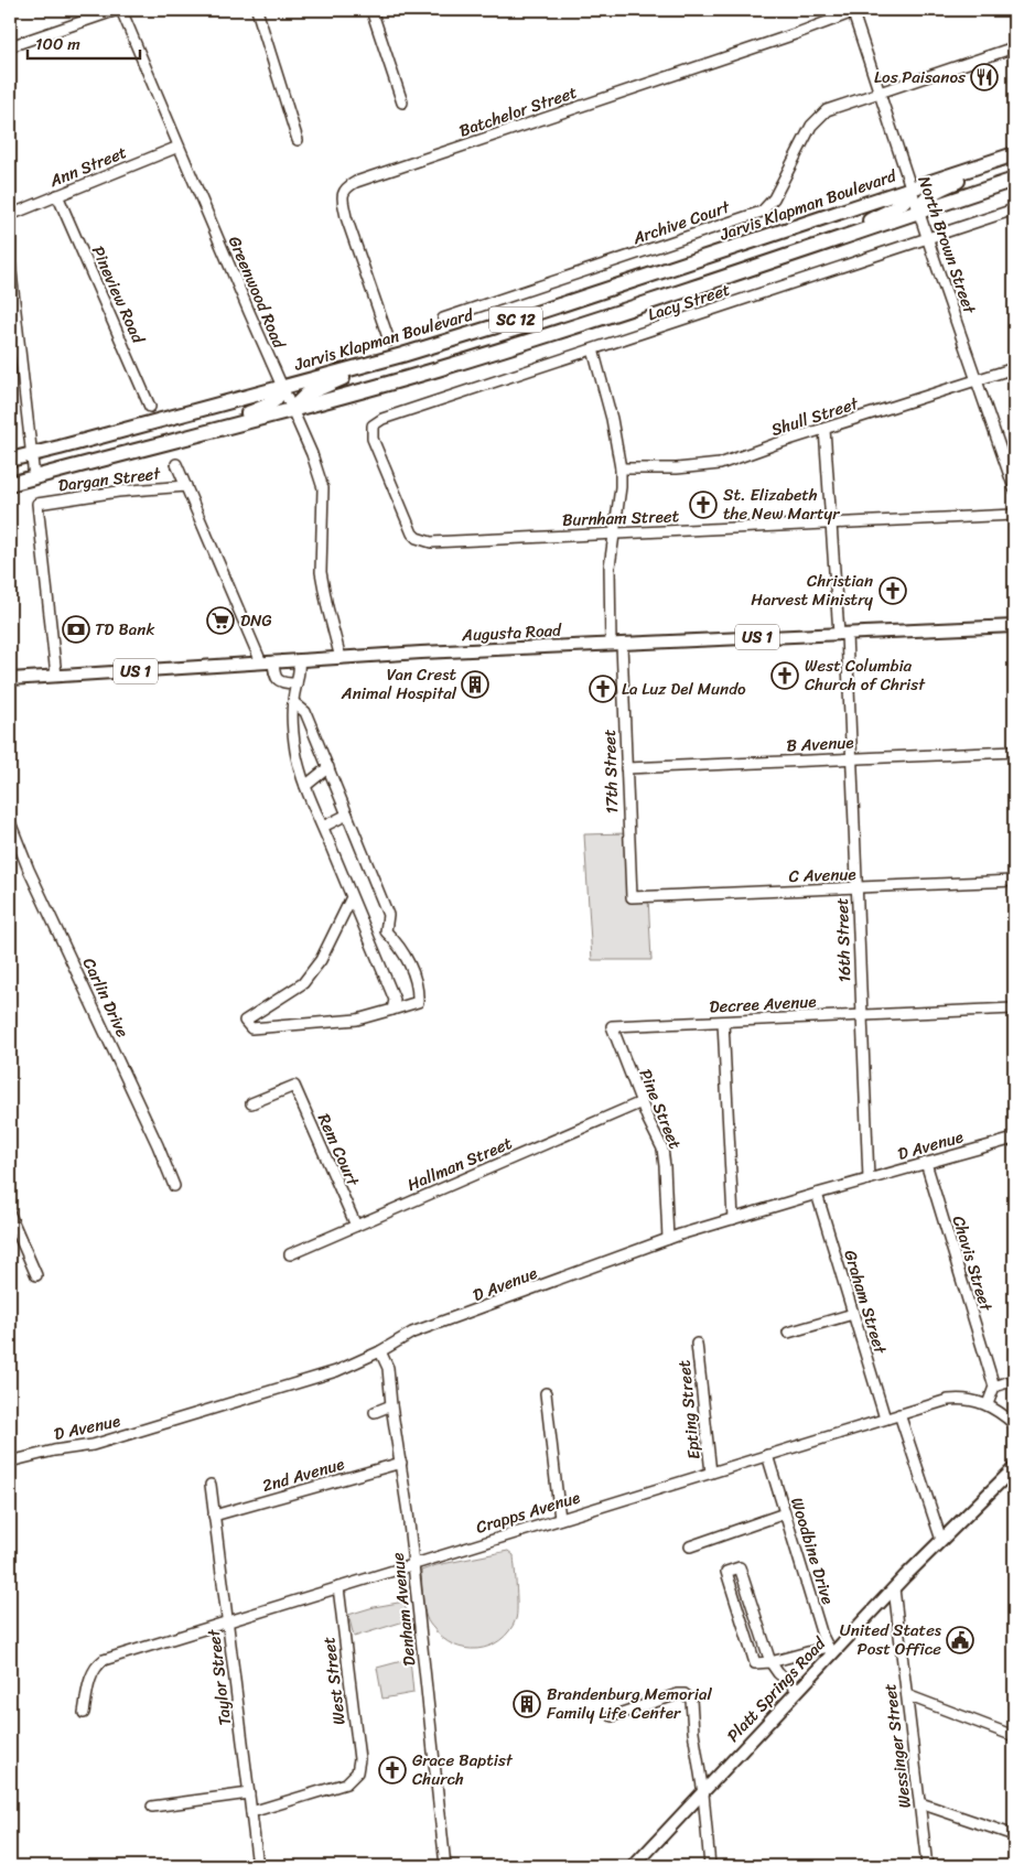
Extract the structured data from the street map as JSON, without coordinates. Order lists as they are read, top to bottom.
{
  "streets": {
    "highway": ["Jarvis Klapman Boulevard", "SC 12"],
    "main road": ["Augusta Road", "US 1", "Platt Springs Road"],
    "street": [
      "Batchelor Street",
      "Ann Street",
      "Archive Court",
      "North Brown Street",
      "Greenwood Road",
      "Pineview Road",
      "Lacy Street",
      "Shull Street",
      "Dargan Street",
      "Burnham Street",
      "B Avenue",
      "17th Street",
      "C Avenue",
      "16th Street",
      "Carlin Drive",
      "Decree Avenue",
      "Pine Street",
      "D Avenue",
      "Rem Court",
      "Hallman Street",
      "Chavis Street",
      "Graham Street",
      "Epting Street",
      "2nd Avenue",
      "Crapps Avenue",
      "Woodbine Drive",
      "Denham Avenue",
      "Taylor Street",
      "West Street",
      "Wessinger Street"
    ]
  },
  "crossings": [
    ["Batchelor Street", "North Brown Street"],
    ["Ann Street", "Greenwood Road"],
    ["Ann Street", "Pineview Road"],
    ["Jarvis Klapman Boulevard", "North Brown Street"],
    ["Jarvis Klapman Boulevard", "Greenwood Road"],
    ["Archive Court", "North Brown Street"],
    ["North Brown Street", "Lacy Street"],
    ["North Brown Street", "SC 12"],
    ["North Brown Street", "Shull Street"],
    ["Greenwood Road", "SC 12"],
    ["Greenwood Road", "Augusta Road"],
    ["Lacy Street", "Burnham Street"],
    ["Lacy Street", "17th Street"],
    ["Shull Street", "17th Street"],
    ["Shull Street", "16th Street"],
    ["Dargan Street", "Augusta Road"],
    ["Burnham Street", "17th Street"],
    ["Burnham Street", "16th Street"],
    ["Augusta Road", "17th Street"],
    ["Augusta Road", "16th Street"],
    ["B Avenue", "17th Street"],
    ["B Avenue", "16th Street"],
    ["17th Street", "C Avenue"],
    ["C Avenue", "16th Street"],
    ["16th Street", "Decree Avenue"],
    ["16th Street", "D Avenue"],
    ["Decree Avenue", "Pine Street"],
    ["Pine Street", "D Avenue"],
    ["Pine Street", "Hallman Street"],
    ["D Avenue", "Chavis Street"],
    ["D Avenue", "Graham Street"],
    ["D Avenue", "Denham Avenue"],
    ["Rem Court", "Hallman Street"],
    ["Graham Street", "Crapps Avenue"],
    ["Epting Street", "Crapps Avenue"],
    ["2nd Avenue", "Denham Avenue"],
    ["2nd Avenue", "Taylor Street"],
    ["Crapps Avenue", "Woodbine Drive"],
    ["Crapps Avenue", "Denham Avenue"],
    ["Crapps Avenue", "Taylor Street"],
    ["Crapps Avenue", "West Street"],
    ["Woodbine Drive", "Platt Springs Road"],
    ["Taylor Street", "West Street"],
    ["Platt Springs Road", "Wessinger Street"]
  ],
  "places": {
    "restaurant": ["Los Paisanos"],
    "church": [
      "St. Elizabeth the New Martyr",
      "Christian Harvest Ministry",
      "West Columbia Church of Christ",
      "La Luz Del Mundo",
      "Grace Baptist Church"
    ],
    "supermarket": ["DNG"],
    "bank": ["TD Bank"],
    "building": ["Van Crest Animal Hospital", "Brandenburg Memorial Family Life Center"],
    "public building": ["United States Post Office"]
  },
  "scale_bar": "100 m"
}
